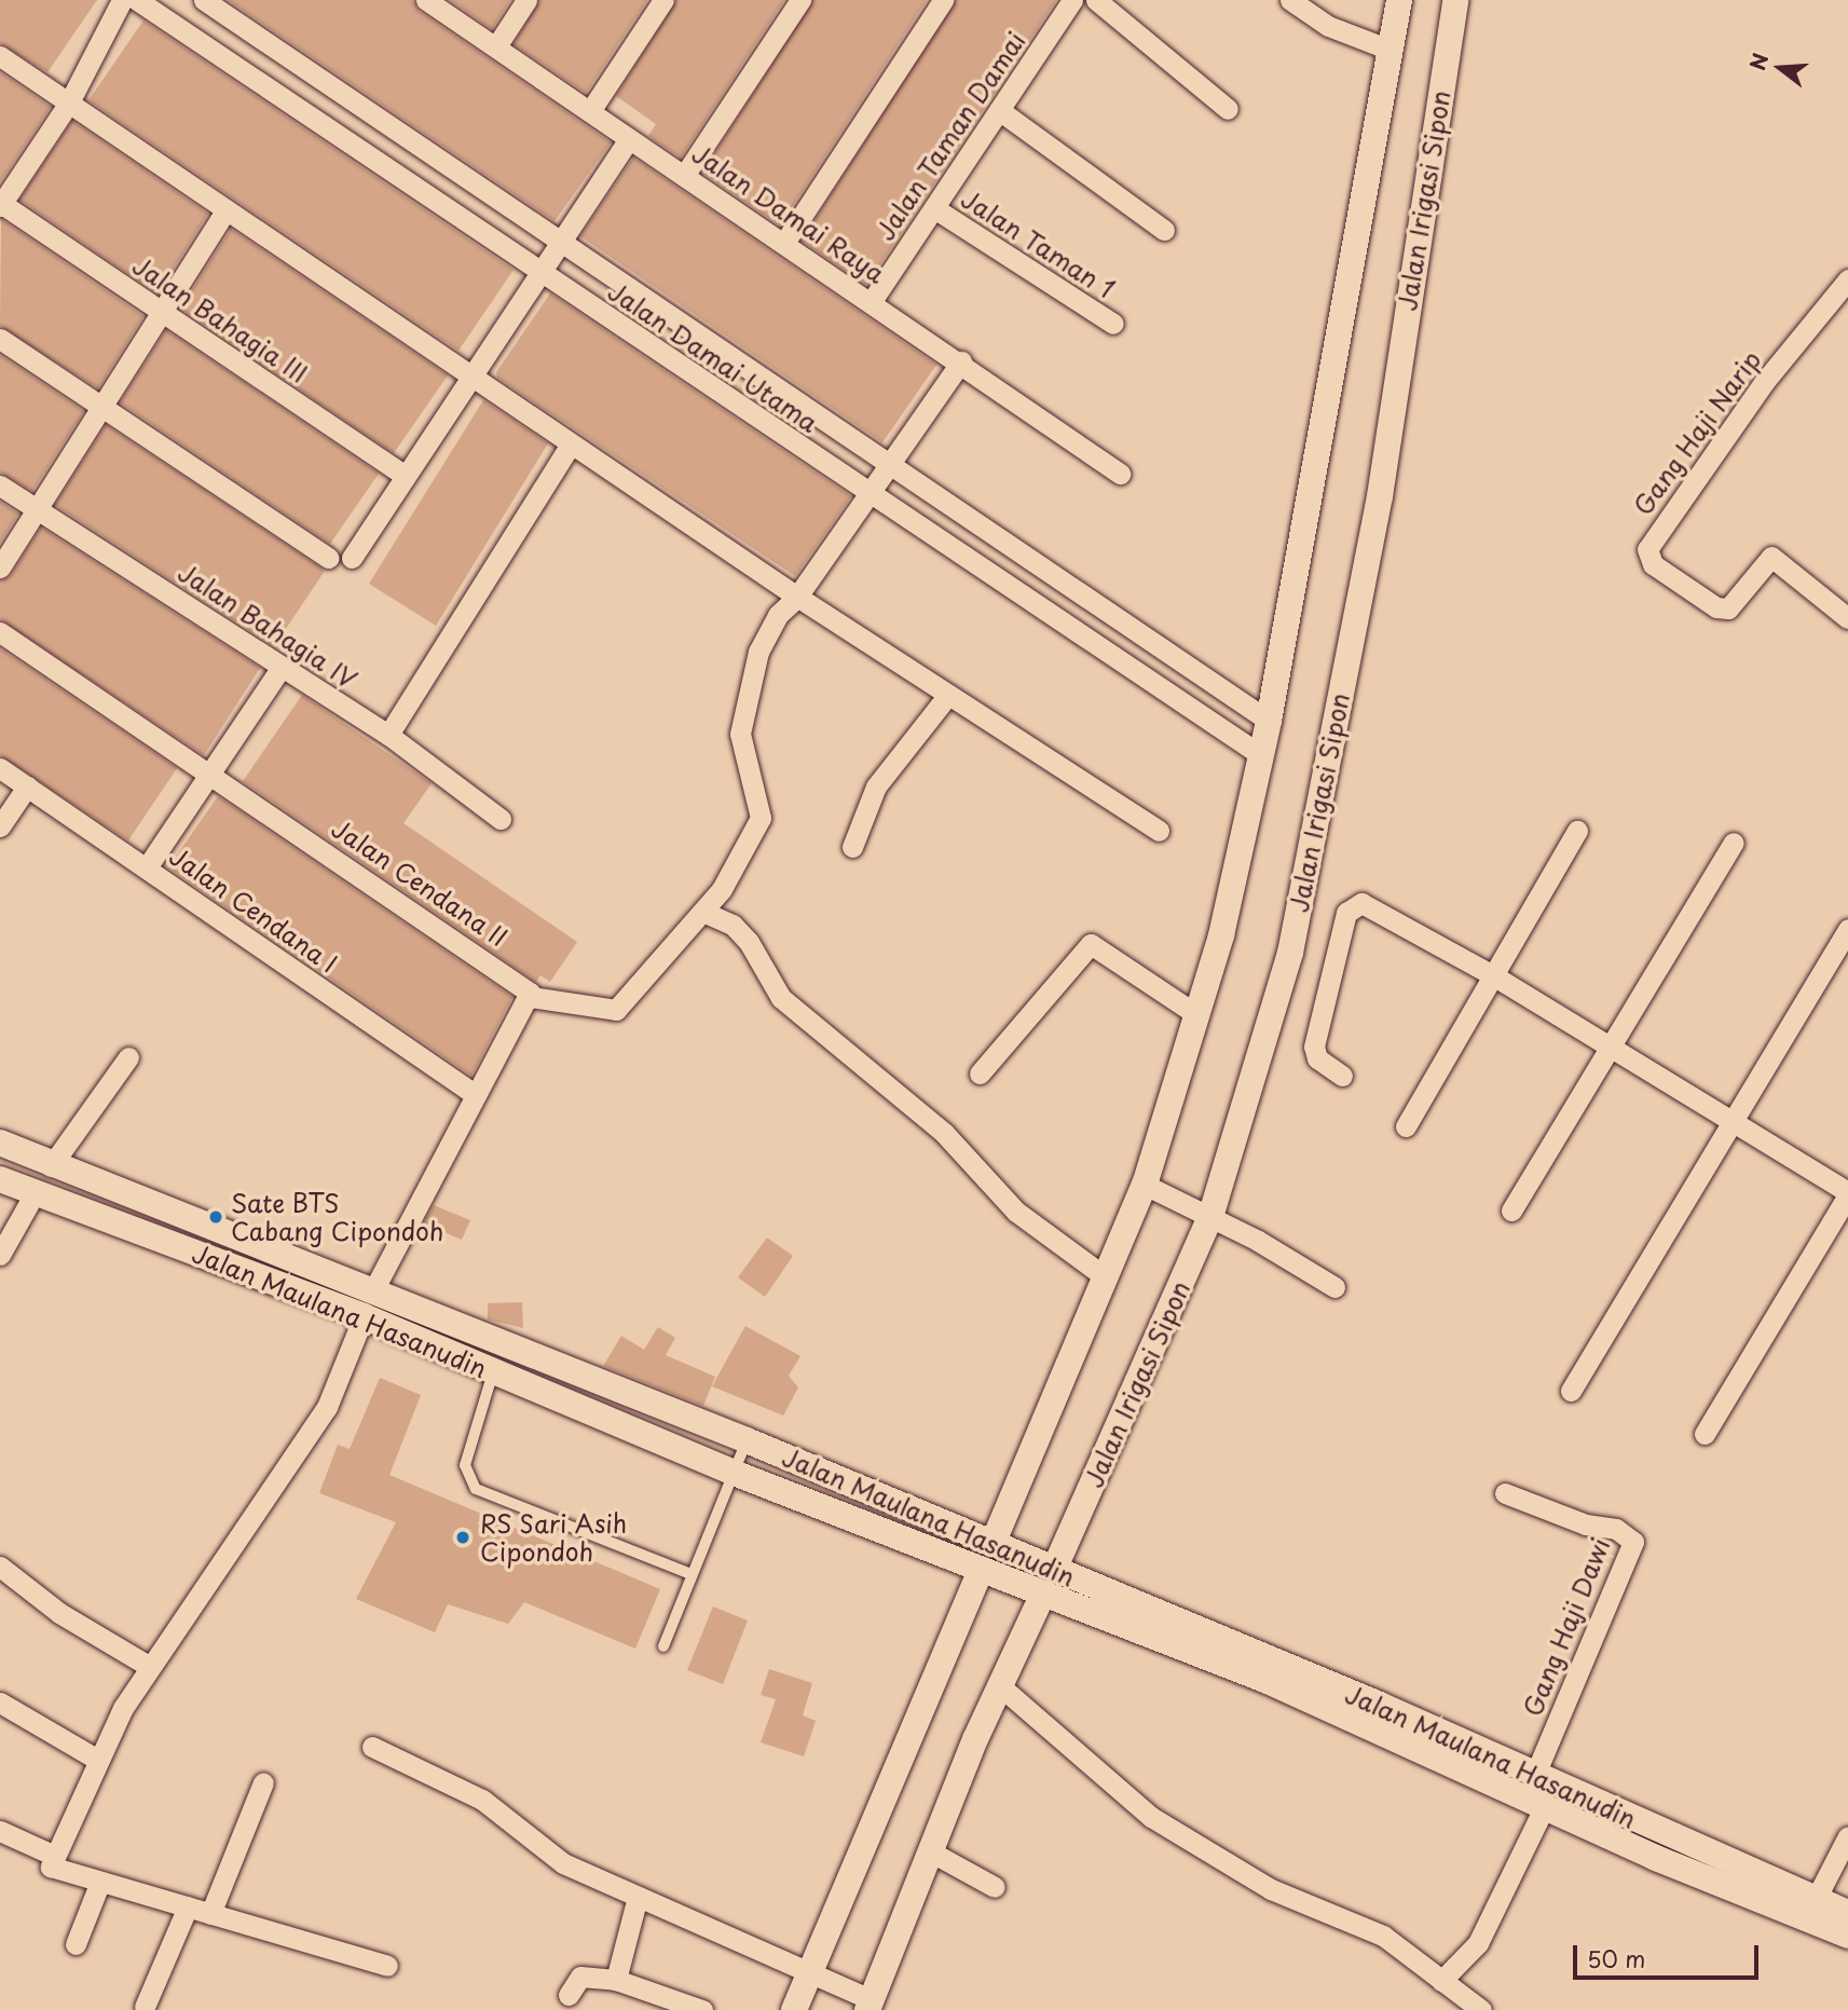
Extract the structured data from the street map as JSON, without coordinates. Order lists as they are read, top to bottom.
{
  "streets": {
    "street": [
      "Jalan Taman Damai",
      "Jalan Irigasi Sipon",
      "Jalan Damai Raya",
      "Jalan Taman 1",
      "Jalan Bahagia III",
      "Jalan Damai Utama",
      "Gang Haji Narip",
      "Jalan Bahagia IV",
      "Jalan Cendana II",
      "Jalan Cendana I",
      "Jalan Maulana Hasanudin",
      "Gang Haji Dawi"
    ]
  },
  "crossings": [
    ["Jalan Taman Damai", "Jalan Damai Raya"],
    ["Jalan Taman Damai", "Jalan Taman 1"],
    ["Jalan Irigasi Sipon", "Jalan Maulana Hasanudin"],
    ["Jalan Maulana Hasanudin", "Gang Haji Dawi"]
  ],
  "places": ["Sate BTS Cabang Cipondoh", "RS Sari Asih Cipondoh"],
  "scale_bar": "50 m",
  "north": "left"
}
